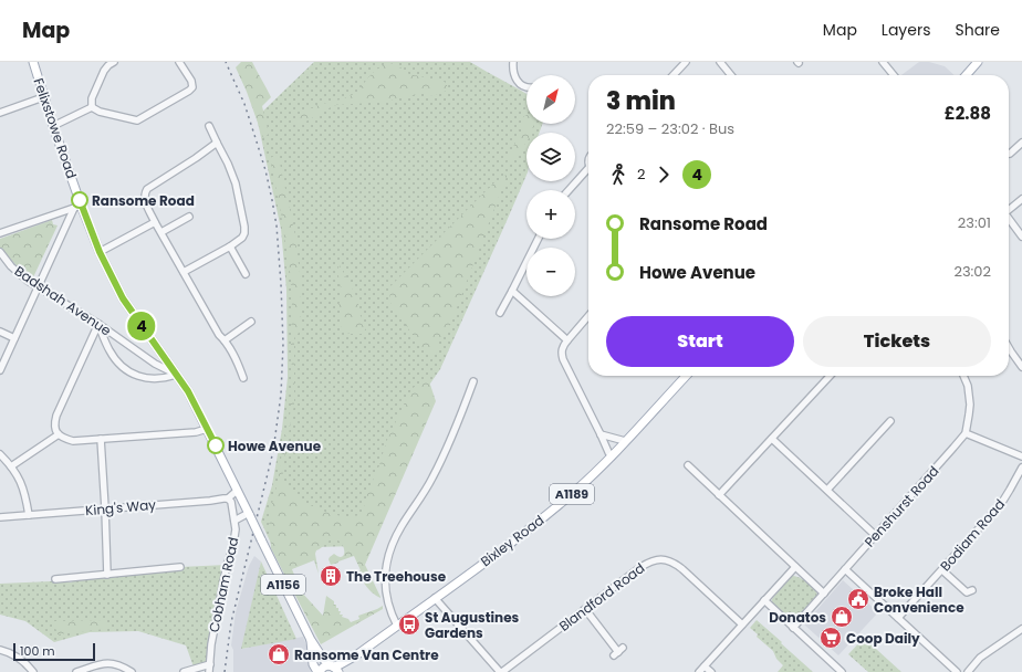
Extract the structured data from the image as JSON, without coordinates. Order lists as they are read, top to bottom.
{
  "streets": {
    "main road": [
      "Felixstowe Road",
      "A1189",
      "Bixley Road",
      "A1156"
    ],
    "street": [
      "Badshah Avenue",
      "Penshurst Road",
      "King's Way",
      "Bodiam Road",
      "Cobham Road",
      "Blandford Road"
    ]
  },
  "crossings": [
    ["Felixstowe Road", "Badshah Avenue"],
    ["Felixstowe Road", "Bixley Road"],
    ["King's Way", "Cobham Road"]
  ],
  "places": {
    "other": ["Ransome Road", "Howe Avenue"],
    "building": ["The Treehouse"],
    "public building": ["Broke Hall Convenience"],
    "shop": ["Donatos", "Ransome Van Centre"],
    "bus stop": ["St Augustines Gardens"],
    "supermarket": ["Coop Daily"]
  },
  "lines": ["bus line 4"],
  "scale_bar": "100 m",
  "north": "top right",
  "page": {
    "header": "Map",
    "nav": ["Map", "Layers", "Share"],
    "on_map": "4",
    "map_buttons": ["+", "−"],
    "heading": ["3 min", "22:59 – 23:02 · Bus", "£2.88"],
    "legs": ["2", "4"],
    "list": [
      {
        "name": "Ransome Road",
        "value": "23:01"
      },
      {
        "name": "Howe Avenue",
        "value": "23:02"
      }
    ],
    "buttons": ["Start", "Tickets"],
    "scale": "100 m"
  }
}
